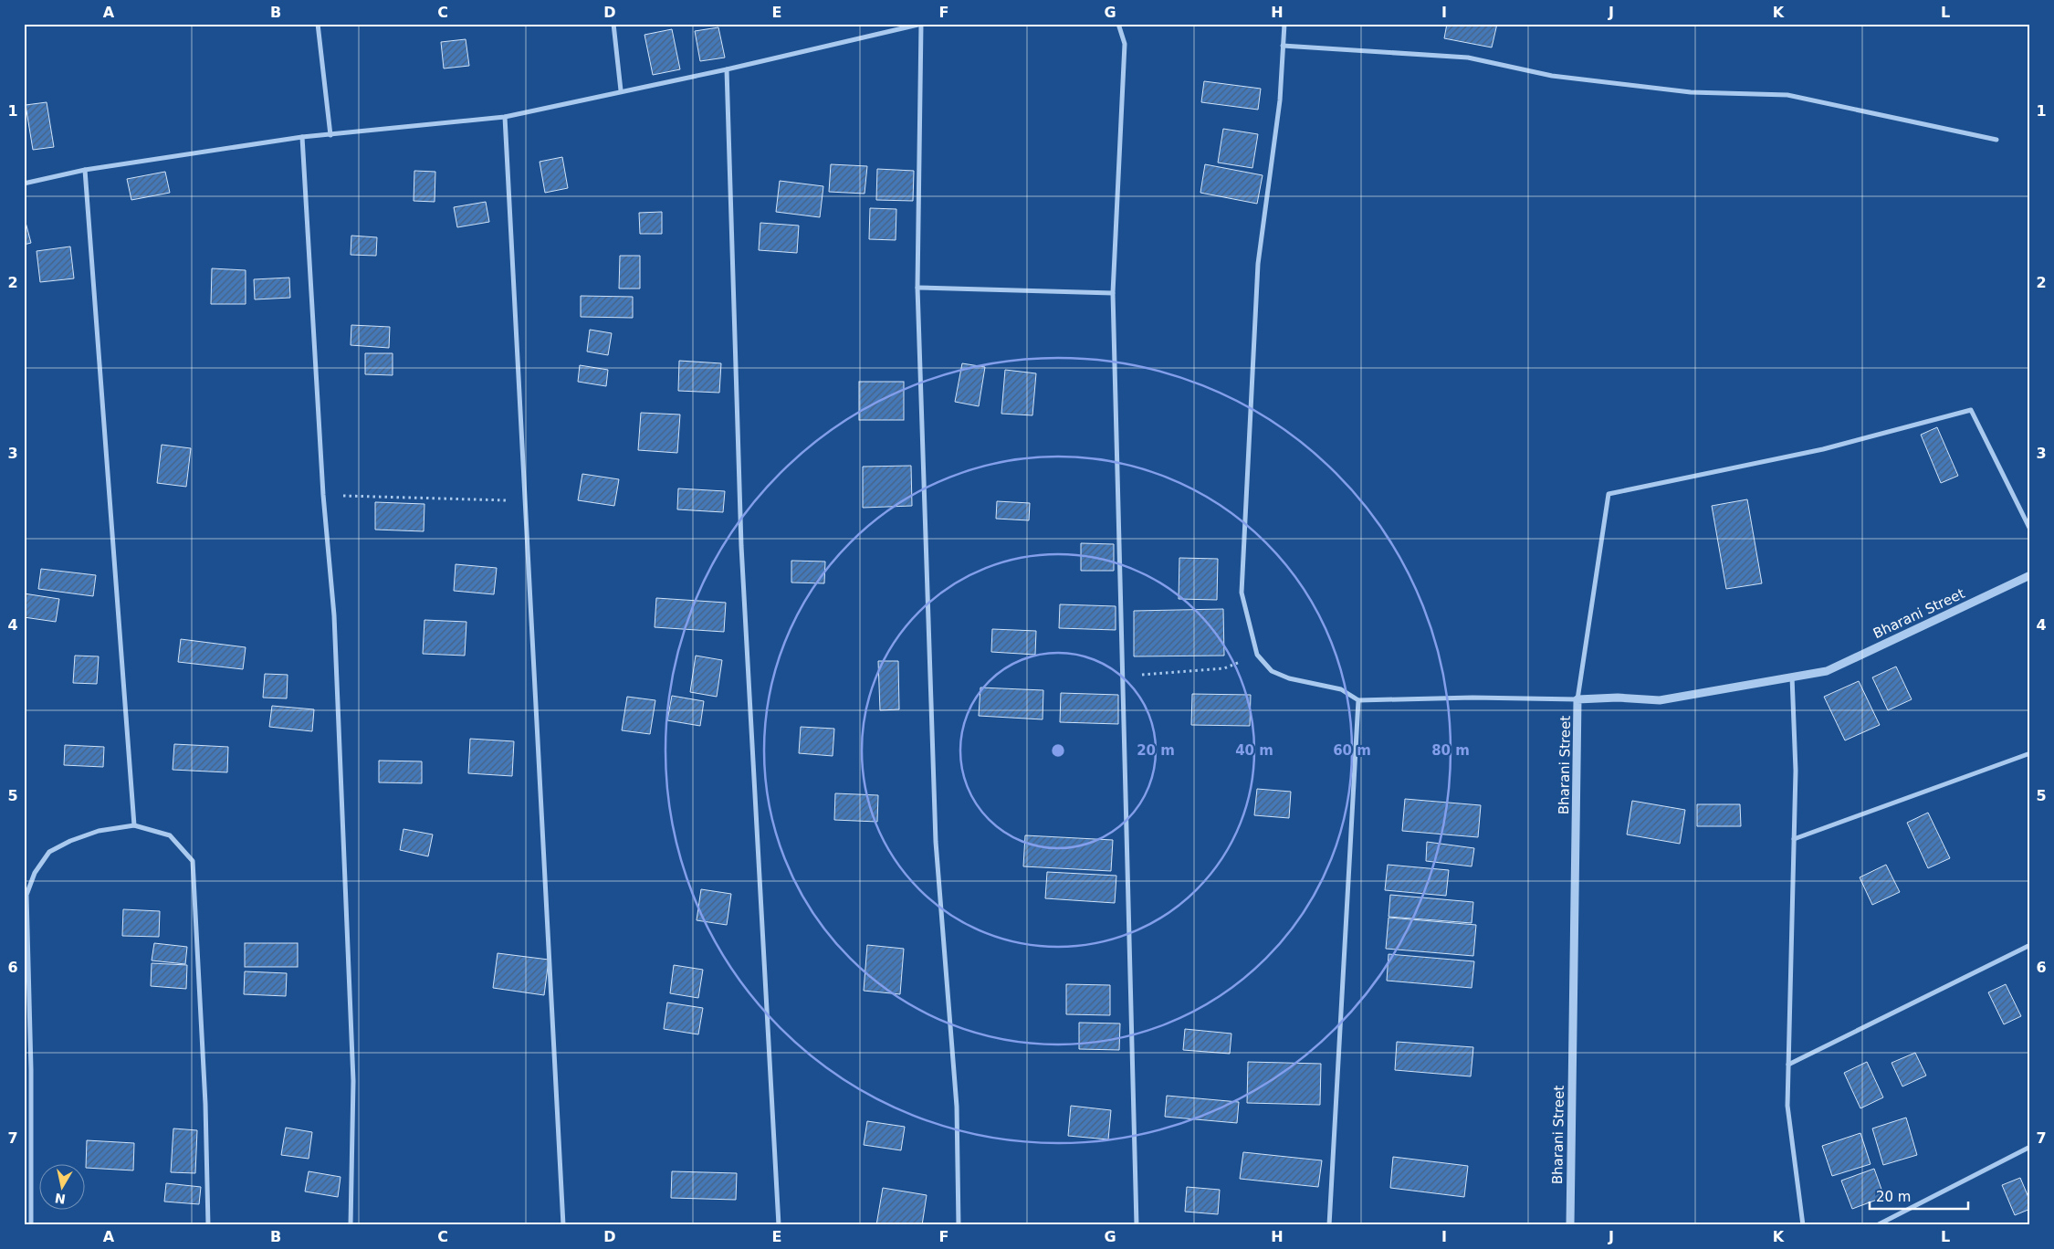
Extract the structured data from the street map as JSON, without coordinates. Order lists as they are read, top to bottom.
{
  "streets": {
    "street": ["Bharani Street"]
  },
  "scale_bar": "20 m",
  "north": "bottom",
  "grid": {
    "columns": [
      "A",
      "B",
      "C",
      "D",
      "E",
      "F",
      "G",
      "H",
      "I",
      "J",
      "K",
      "L"
    ],
    "rows": [
      "1",
      "2",
      "3",
      "4",
      "5",
      "6",
      "7"
    ]
  },
  "rings": [
    "20 m",
    "40 m",
    "60 m",
    "80 m"
  ]
}
